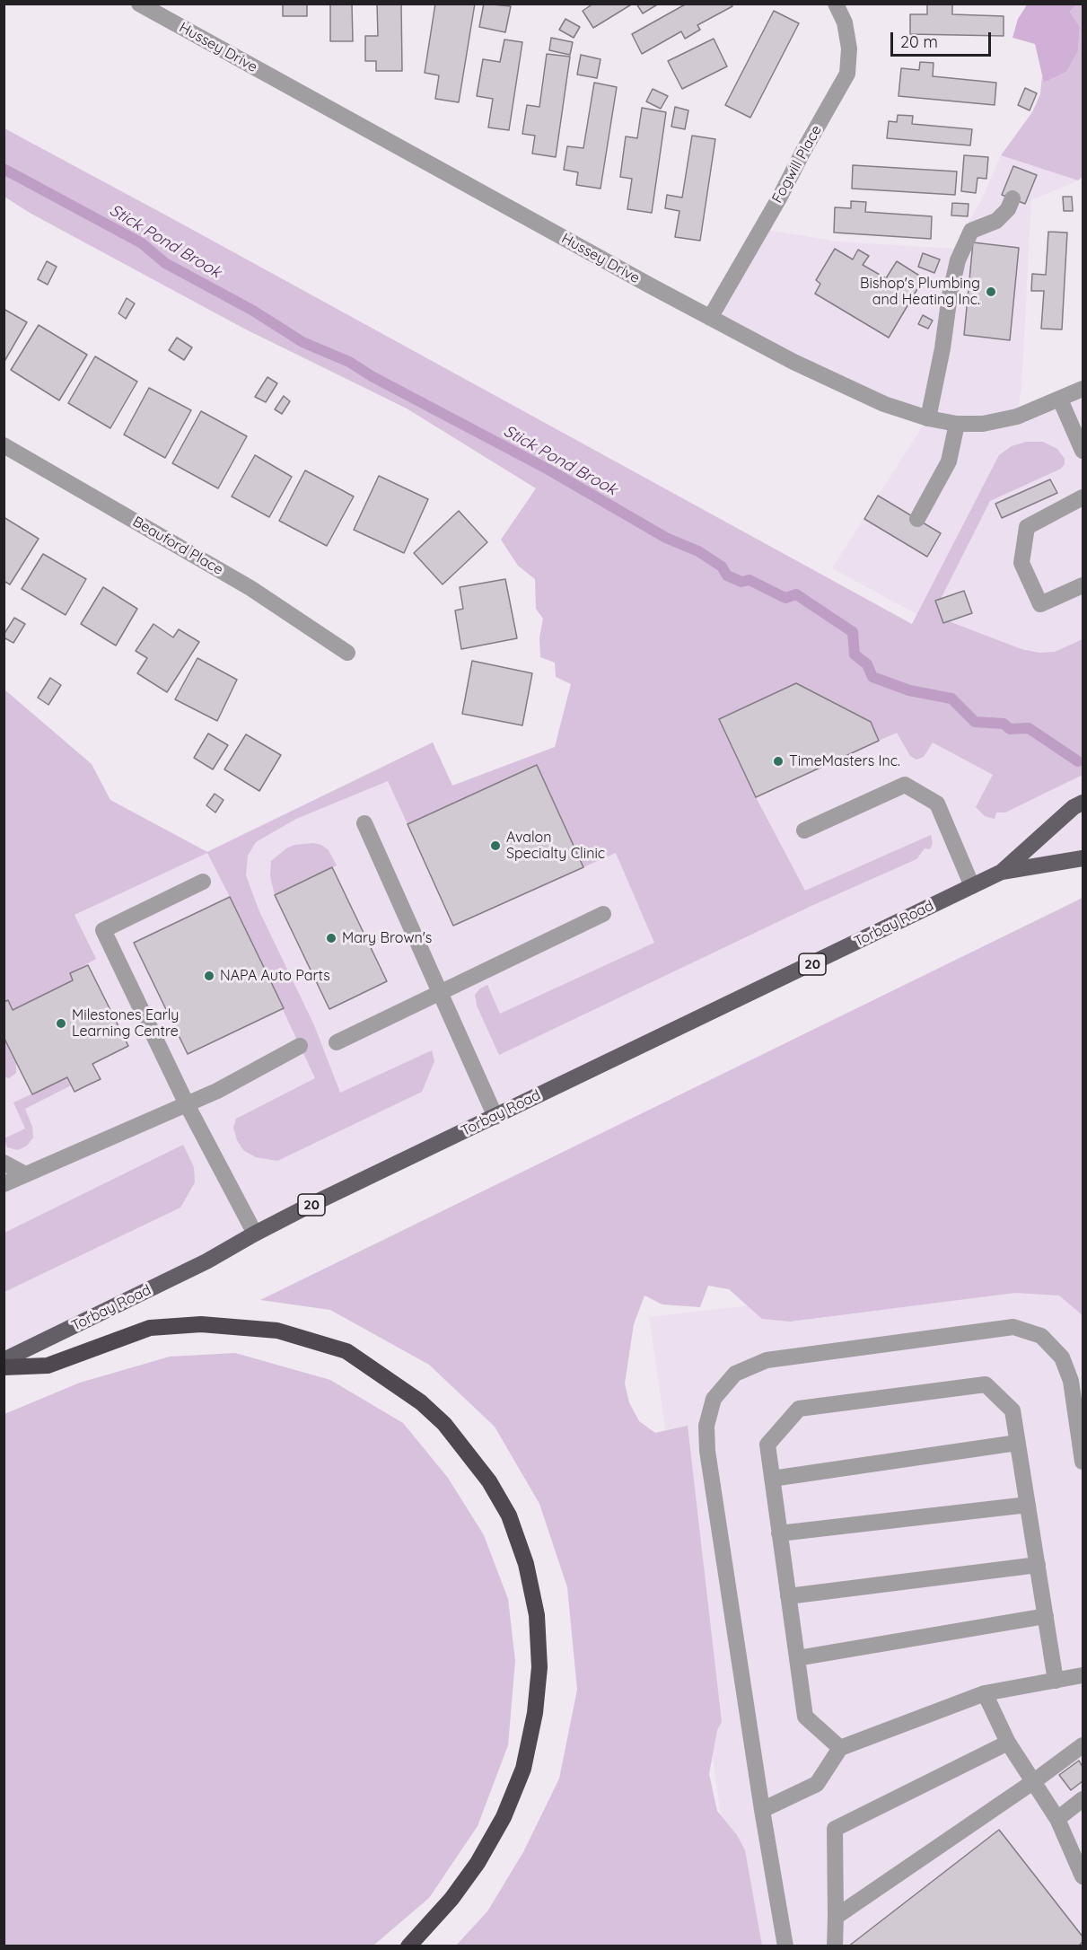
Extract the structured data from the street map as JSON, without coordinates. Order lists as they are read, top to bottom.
{
  "streets": {
    "main road": ["Torbay Road", "20"],
    "street": ["Hussey Drive", "Fogwill Place", "Beauford Place"]
  },
  "crossings": [
    ["Hussey Drive", "Fogwill Place"]
  ],
  "water": ["Stick Pond Brook"],
  "places": [
    "Bishop's Plumbing and Heating Inc.",
    "TimeMasters Inc.",
    "Avalon Specialty Clinic",
    "Mary Brown's",
    "NAPA Auto Parts",
    "Milestones Early Learning Centre"
  ],
  "scale_bar": "20 m"
}
